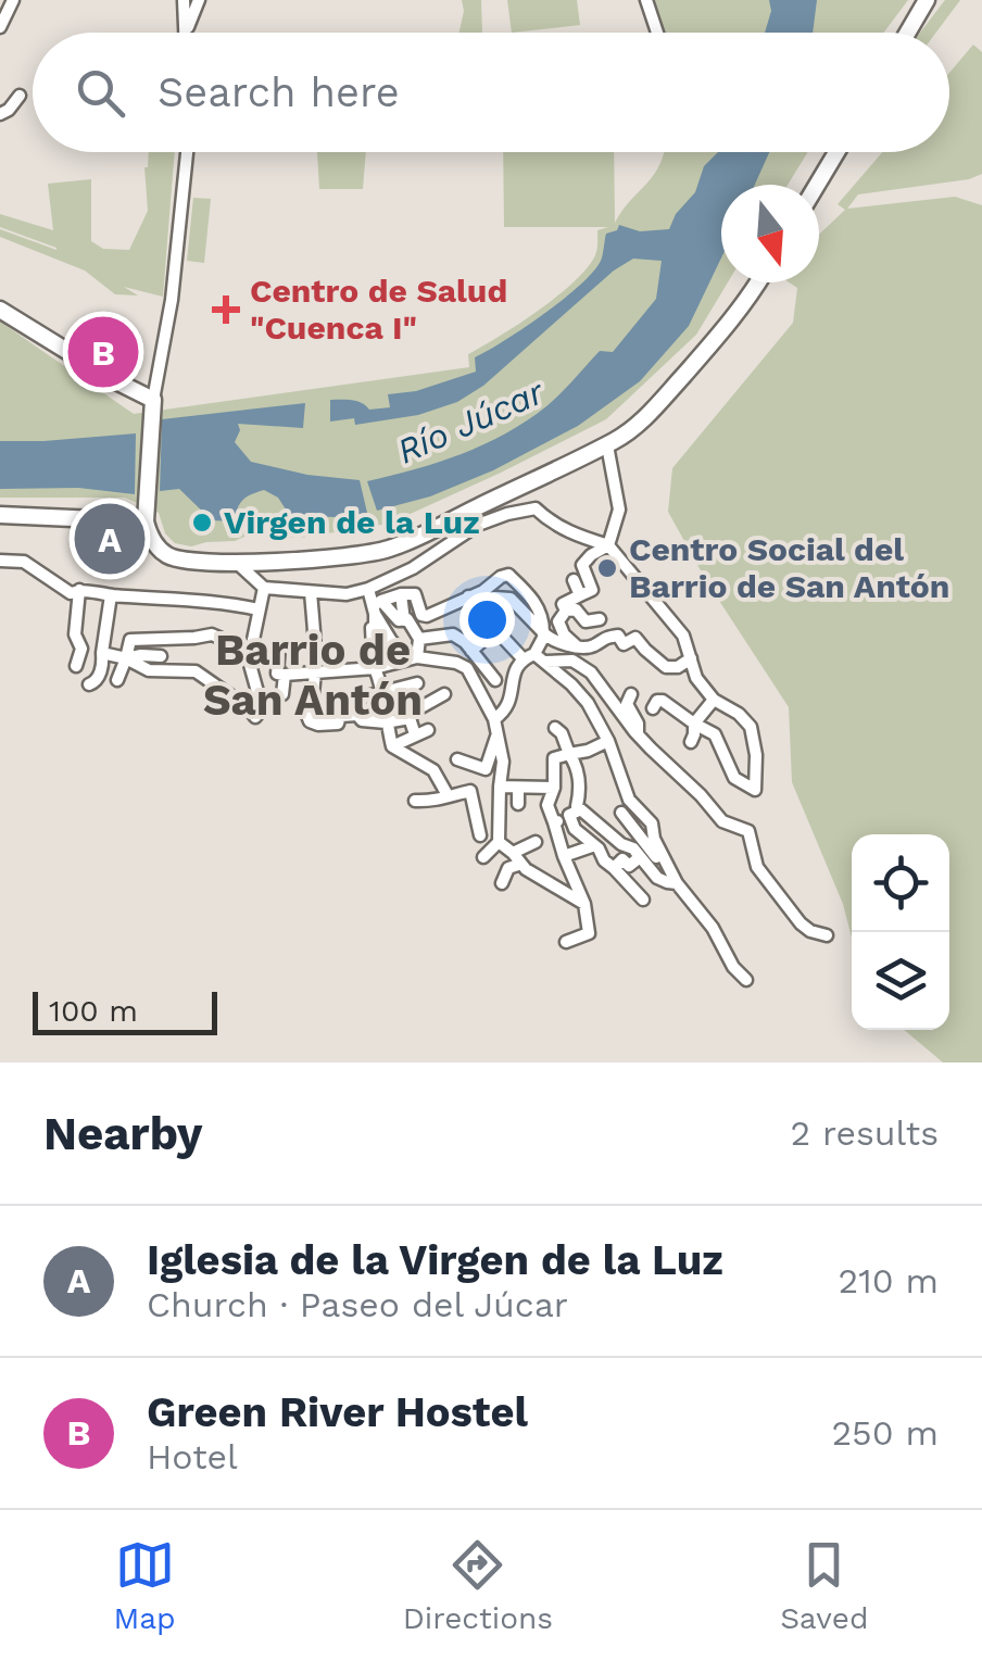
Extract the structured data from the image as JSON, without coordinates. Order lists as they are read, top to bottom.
{
  "districts": ["Barrio de San Antón"],
  "water": ["Río Júcar"],
  "places": {
    "health": ["Centro de Salud \"Cuenca I\""],
    "other": ["Virgen de la Luz", "Centro Social del Barrio de San Antón"]
  },
  "scale_bar": "100 m",
  "north": "bottom",
  "page": {
    "search": "Search here",
    "pins": ["B", "A"],
    "scale": "100 m",
    "heading": ["Nearby", "2 results"],
    "list": [
      {
        "mark": "A",
        "name": "Iglesia de la Virgen de la Luz",
        "note": "Church · Paseo del Júcar",
        "value": "210 m"
      },
      {
        "mark": "B",
        "name": "Green River Hostel",
        "note": "Hotel",
        "value": "250 m"
      }
    ],
    "nav": ["Map", "Directions", "Saved"]
  }
}
